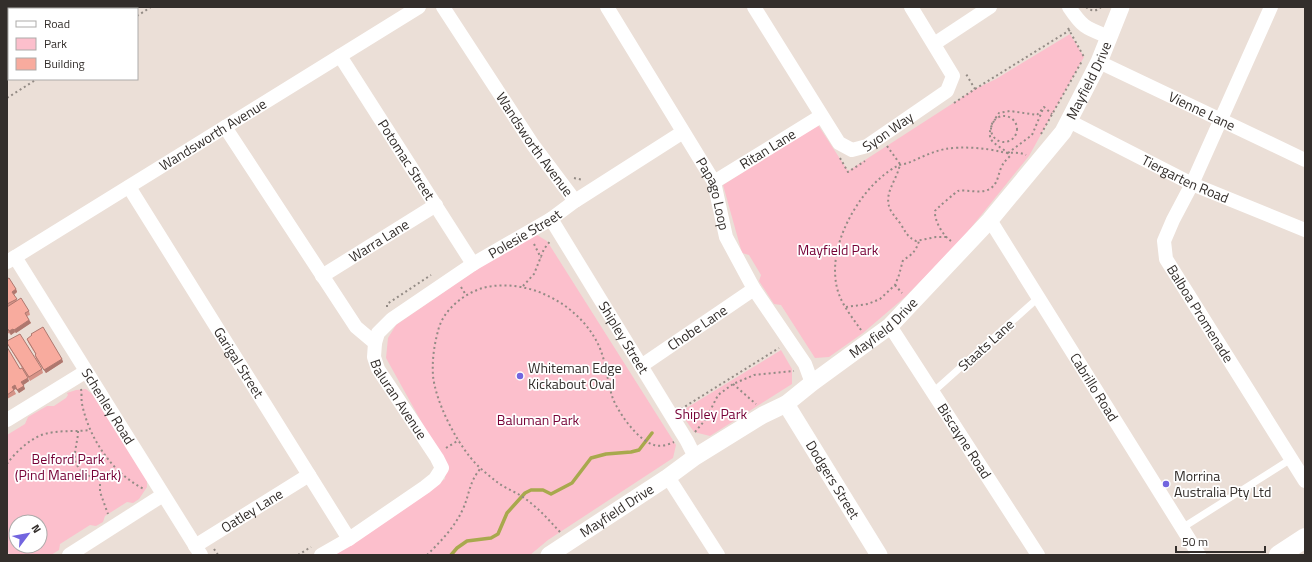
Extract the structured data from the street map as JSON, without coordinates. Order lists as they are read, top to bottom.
{
  "streets": {
    "street": [
      "Mayfield Drive",
      "Vienne Lane",
      "Syon Way",
      "Wandsworth Avenue",
      "Ritan Lane",
      "Potomac Street",
      "Tiergarten Road",
      "Papago Loop",
      "Polesie Street",
      "Warra Lane",
      "Balboa Promenade",
      "Chobe Lane",
      "Shipley Street",
      "Garigal Street",
      "Cabrillo Road",
      "Baluran Avenue",
      "Schenley Road",
      "Biscayne Road",
      "Dodgers Street",
      "Oatley Lane"
    ],
    "lane": ["Staats Lane"]
  },
  "crossings": [
    ["Mayfield Drive", "Vienne Lane"],
    ["Mayfield Drive", "Tiergarten Road"],
    ["Mayfield Drive", "Papago Loop"],
    ["Mayfield Drive", "Shipley Street"],
    ["Mayfield Drive", "Cabrillo Road"],
    ["Mayfield Drive", "Biscayne Road"],
    ["Mayfield Drive", "Dodgers Street"],
    ["Vienne Lane", "Balboa Promenade"],
    ["Syon Way", "Ritan Lane"],
    ["Wandsworth Avenue", "Potomac Street"],
    ["Wandsworth Avenue", "Polesie Street"],
    ["Wandsworth Avenue", "Garigal Street"],
    ["Wandsworth Avenue", "Baluran Avenue"],
    ["Wandsworth Avenue", "Schenley Road"],
    ["Ritan Lane", "Papago Loop"],
    ["Potomac Street", "Polesie Street"],
    ["Potomac Street", "Warra Lane"],
    ["Tiergarten Road", "Balboa Promenade"],
    ["Papago Loop", "Polesie Street"],
    ["Papago Loop", "Chobe Lane"],
    ["Polesie Street", "Shipley Street"],
    ["Polesie Street", "Baluran Avenue"],
    ["Warra Lane", "Baluran Avenue"],
    ["Chobe Lane", "Shipley Street"],
    ["Staats Lane", "Cabrillo Road"],
    ["Staats Lane", "Biscayne Road"],
    ["Garigal Street", "Baluran Avenue"],
    ["Garigal Street", "Oatley Lane"],
    ["Schenley Road", "Oatley Lane"]
  ],
  "parks": [
    "Mayfield Park",
    "Shipley Park",
    "Baluman Park",
    "Belford Park (Pind Maneli Park)"
  ],
  "places": ["Whiteman Edge Kickabout Oval", "Morrina Australia Pty Ltd"],
  "legend": ["Road", "Park", "Building"],
  "scale_bar": "50 m",
  "north": "top right"
}
